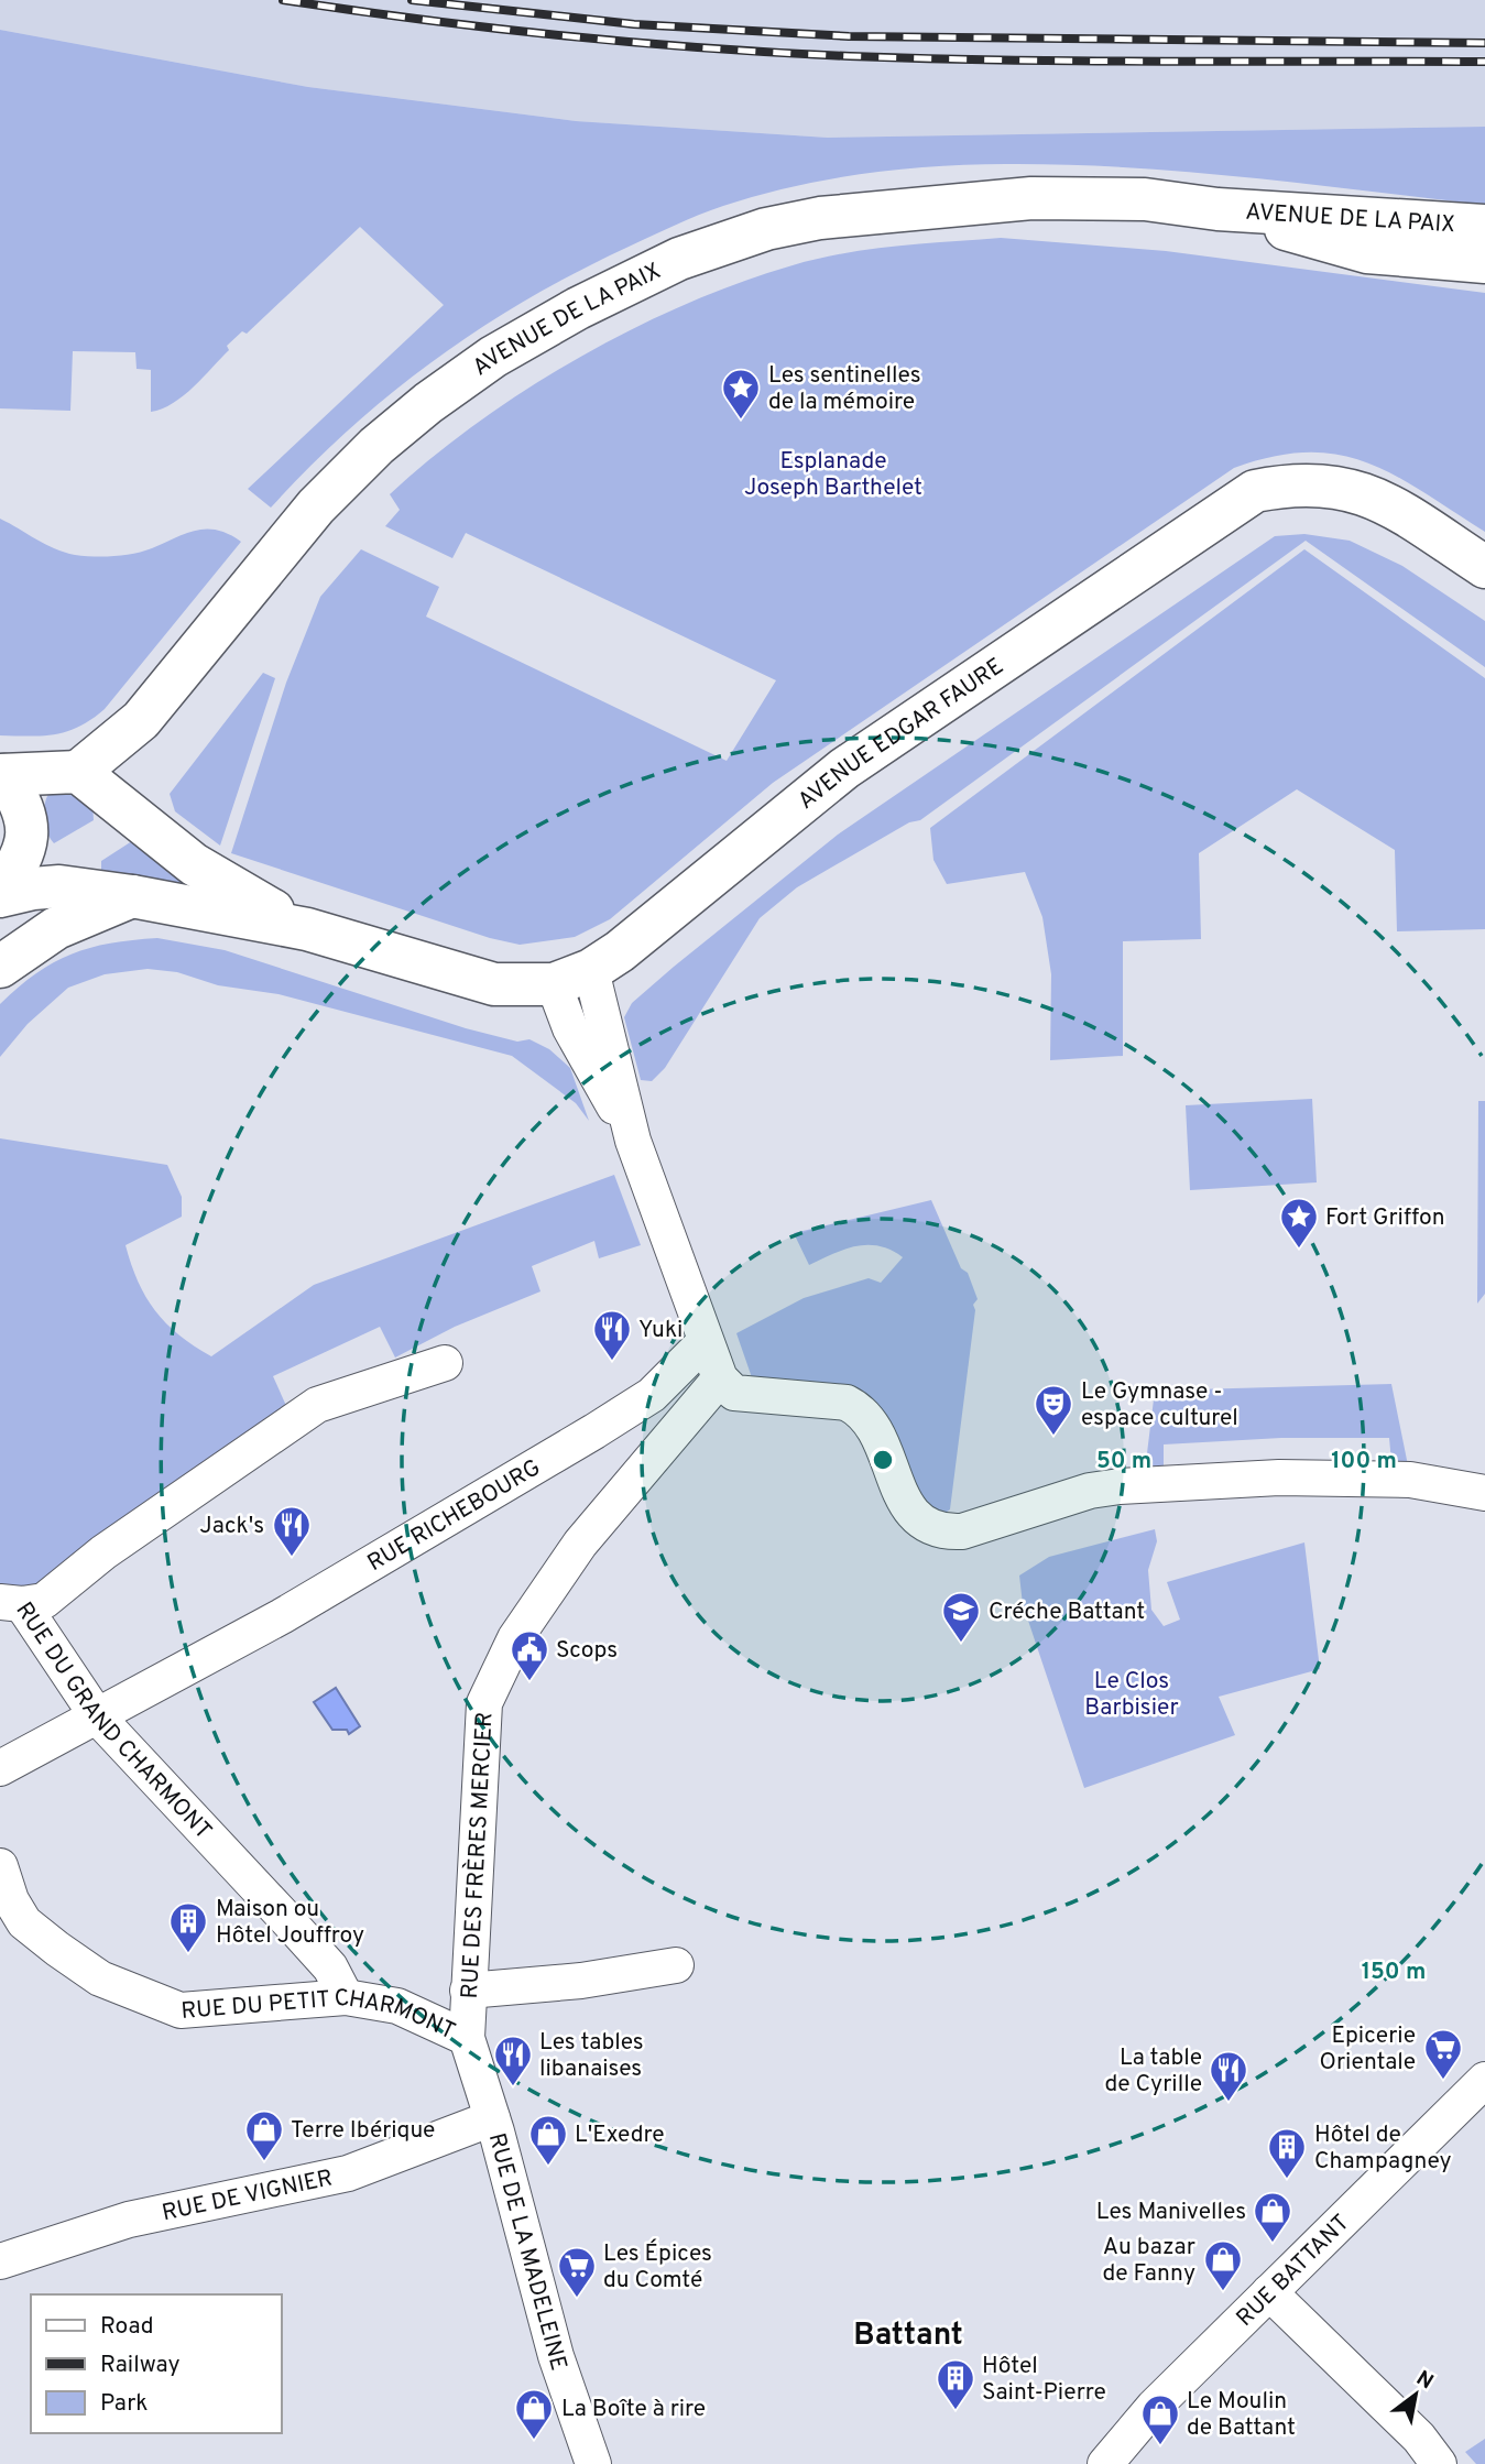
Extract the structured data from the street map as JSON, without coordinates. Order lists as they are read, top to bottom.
{
  "streets": {
    "main road": ["AVENUE DE LA PAIX", "AVENUE EDGAR FAURE"],
    "street": [
      "RUE RICHEBOURG",
      "RUE DU GRAND CHARMONT",
      "RUE DES FRÈRES MERCIER",
      "RUE DU PETIT CHARMONT",
      "RUE DE VIGNIER",
      "RUE DE LA MADELEINE",
      "RUE BATTANT"
    ]
  },
  "crossings": [
    ["RUE RICHEBOURG", "RUE DU GRAND CHARMONT"],
    ["RUE DU GRAND CHARMONT", "RUE DU PETIT CHARMONT"],
    ["RUE DES FRÈRES MERCIER", "RUE DU PETIT CHARMONT"],
    ["RUE DES FRÈRES MERCIER", "RUE DE LA MADELEINE"],
    ["RUE DU PETIT CHARMONT", "RUE DE LA MADELEINE"],
    ["RUE DE VIGNIER", "RUE DE LA MADELEINE"]
  ],
  "districts": ["Battant"],
  "parks": ["Esplanade Joseph Barthelet", "Le Clos Barbisier"],
  "places": {
    "place": ["Les sentinelles de la mémoire", "Fort Griffon"],
    "restaurant": [
      "Yuki",
      "Jack's",
      "Les tables libanaises",
      "La table de Cyrille"
    ],
    "theatre": ["Le Gymnase - espace culturel"],
    "school or university": ["Créche Battant"],
    "public building": ["Scops"],
    "building": ["Maison ou Hôtel Jouffroy", "Hôtel de Champagney", "Hôtel Saint-Pierre"],
    "supermarket": ["Epicerie Orientale", "Les Épices du Comté"],
    "shop": [
      "Terre Ibérique",
      "L'Exedre",
      "Les Manivelles",
      "Au bazar de Fanny",
      "La Boîte à rire",
      "Le Moulin de Battant"
    ]
  },
  "legend": ["Road", "Railway", "Park"],
  "north": "top right",
  "rings": ["50 m", "100 m", "150 m"]
}
